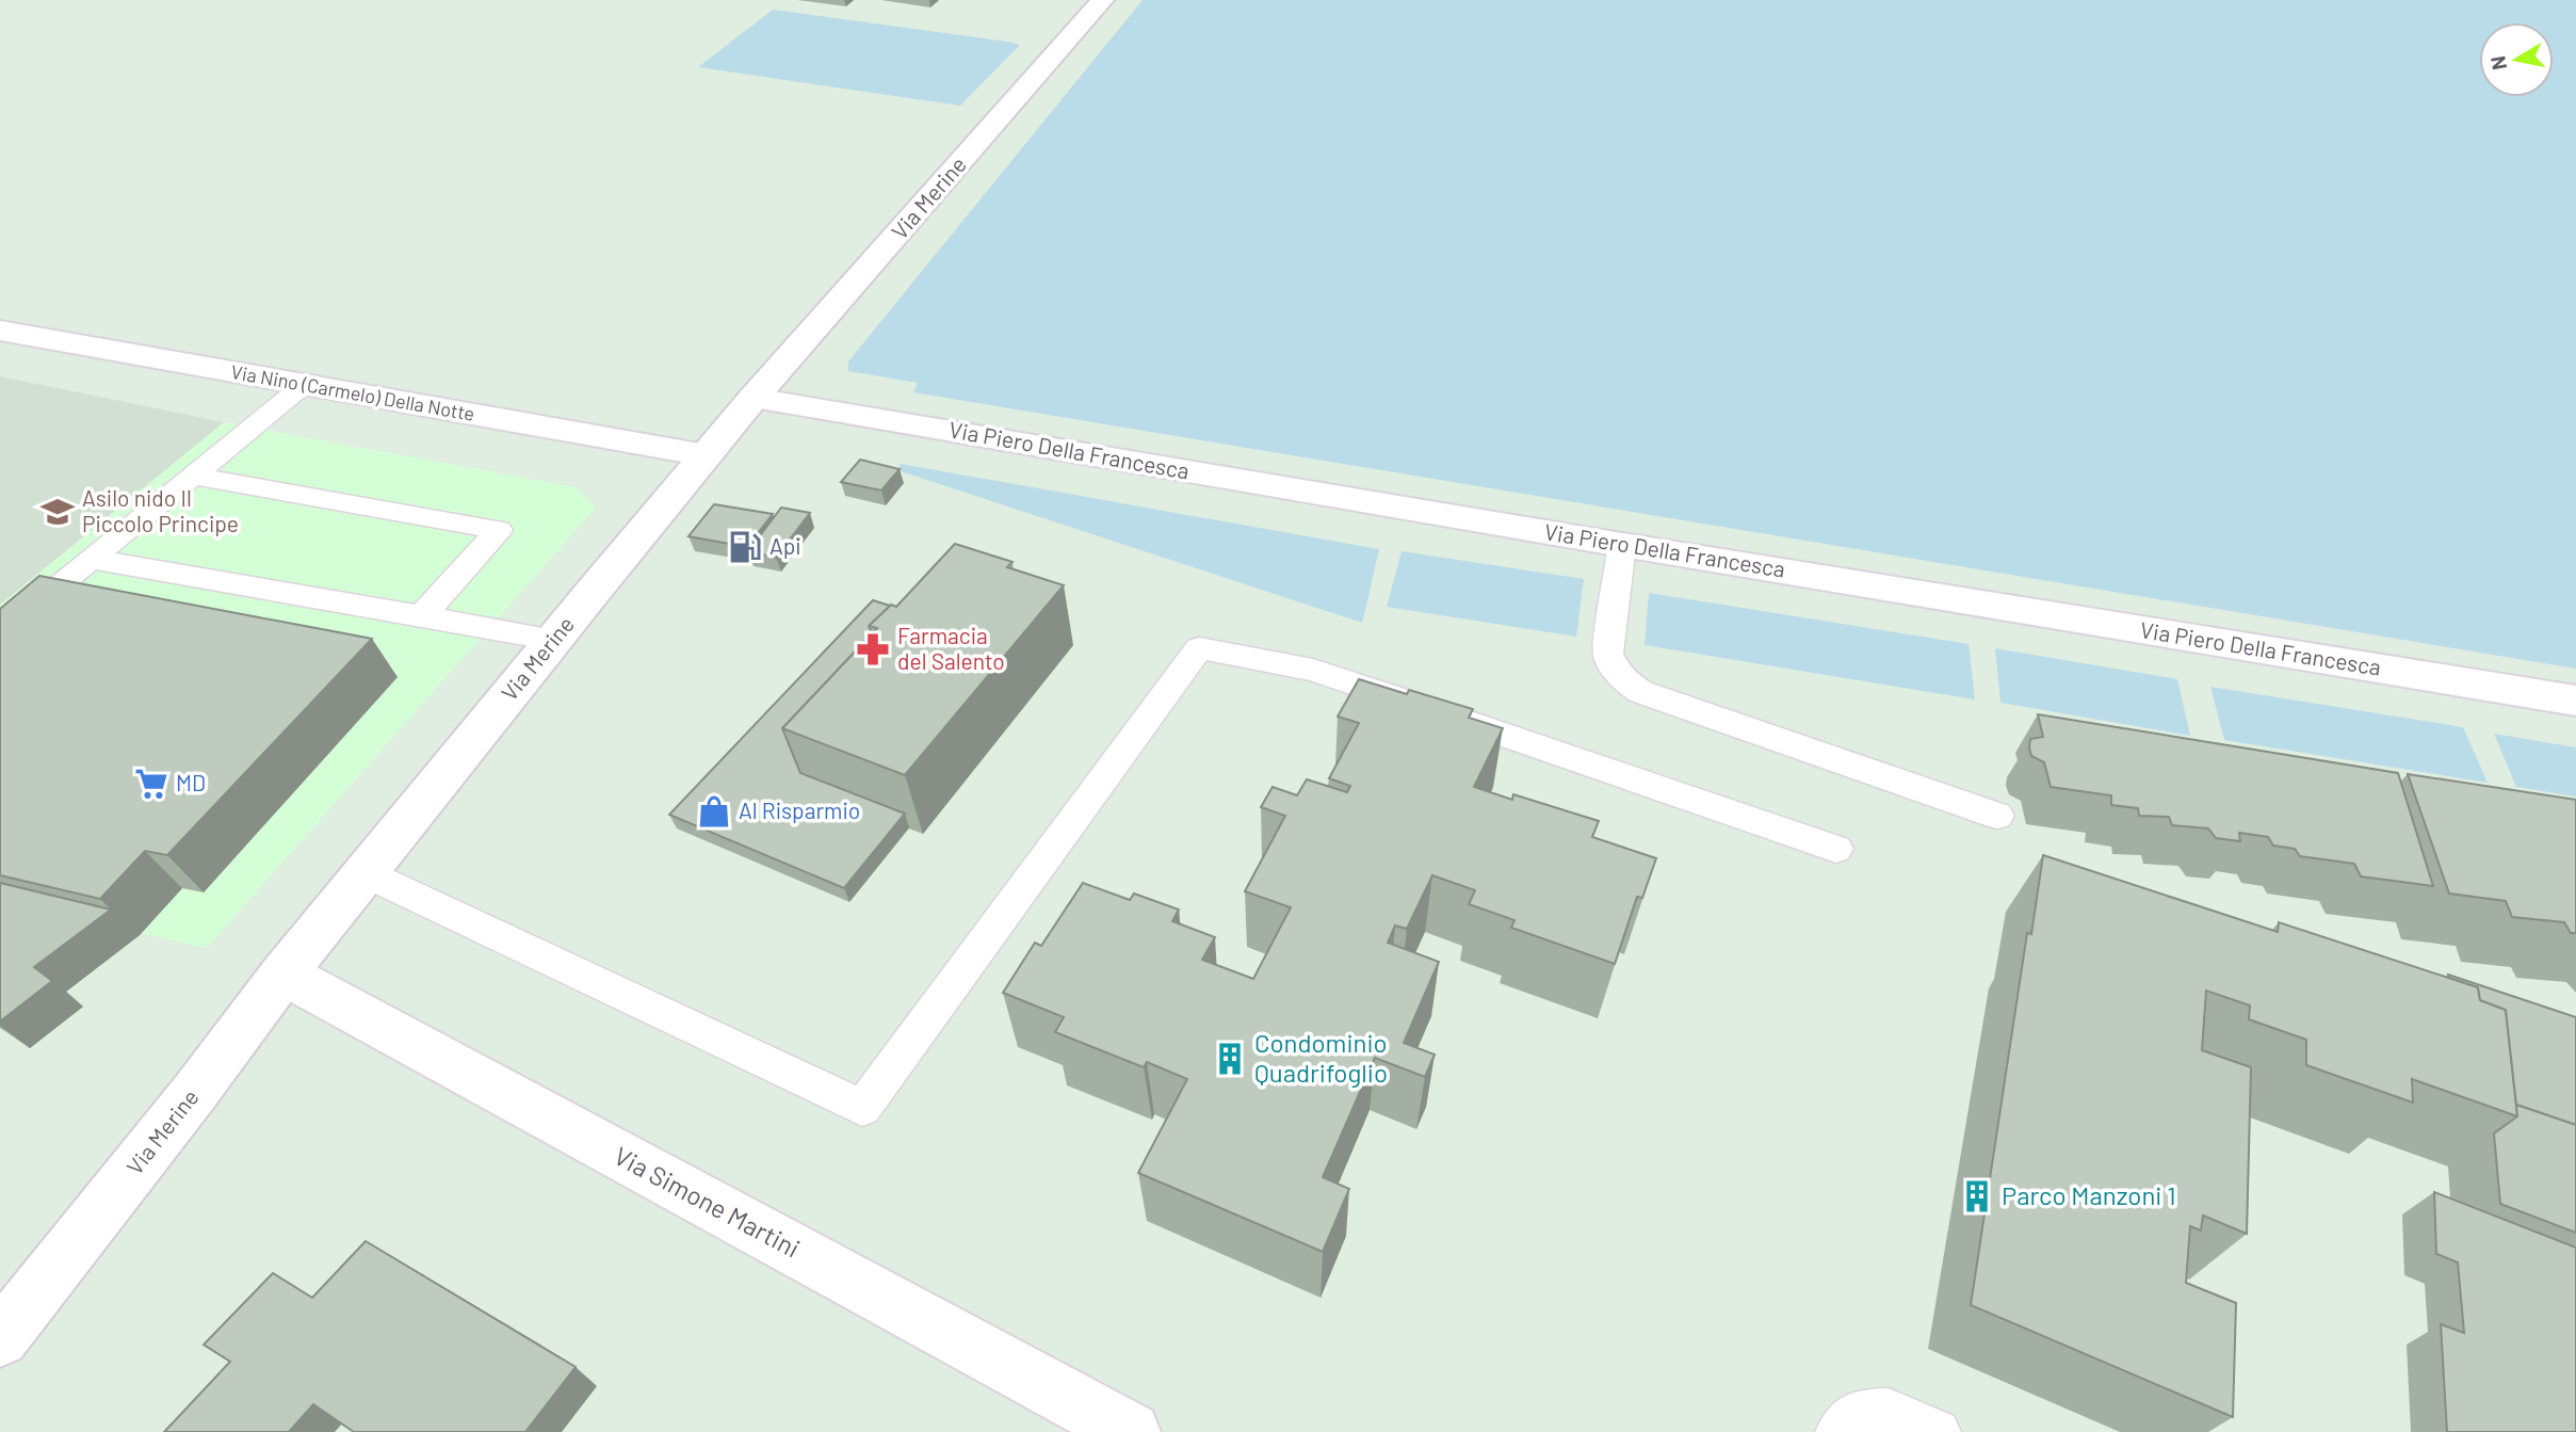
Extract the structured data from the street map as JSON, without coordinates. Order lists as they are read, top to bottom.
{
  "streets": {
    "street": [
      "Via Merine",
      "Via Nino (Carmelo) Della Notte",
      "Via Piero Della Francesca",
      "Via Simone Martini"
    ]
  },
  "crossings": [
    ["Via Merine", "Via Nino (Carmelo) Della Notte"],
    ["Via Merine", "Via Piero Della Francesca"],
    ["Via Merine", "Via Simone Martini"]
  ],
  "places": {
    "school or university": ["Asilo nido Il Piccolo Principe"],
    "fuel station": ["Api"],
    "pharmacy": ["Farmacia del Salento"],
    "supermarket": ["MD"],
    "shop": ["Al Risparmio"],
    "building": ["Condominio Quadrifoglio", "Parco Manzoni 1"]
  },
  "north": "left"
}
